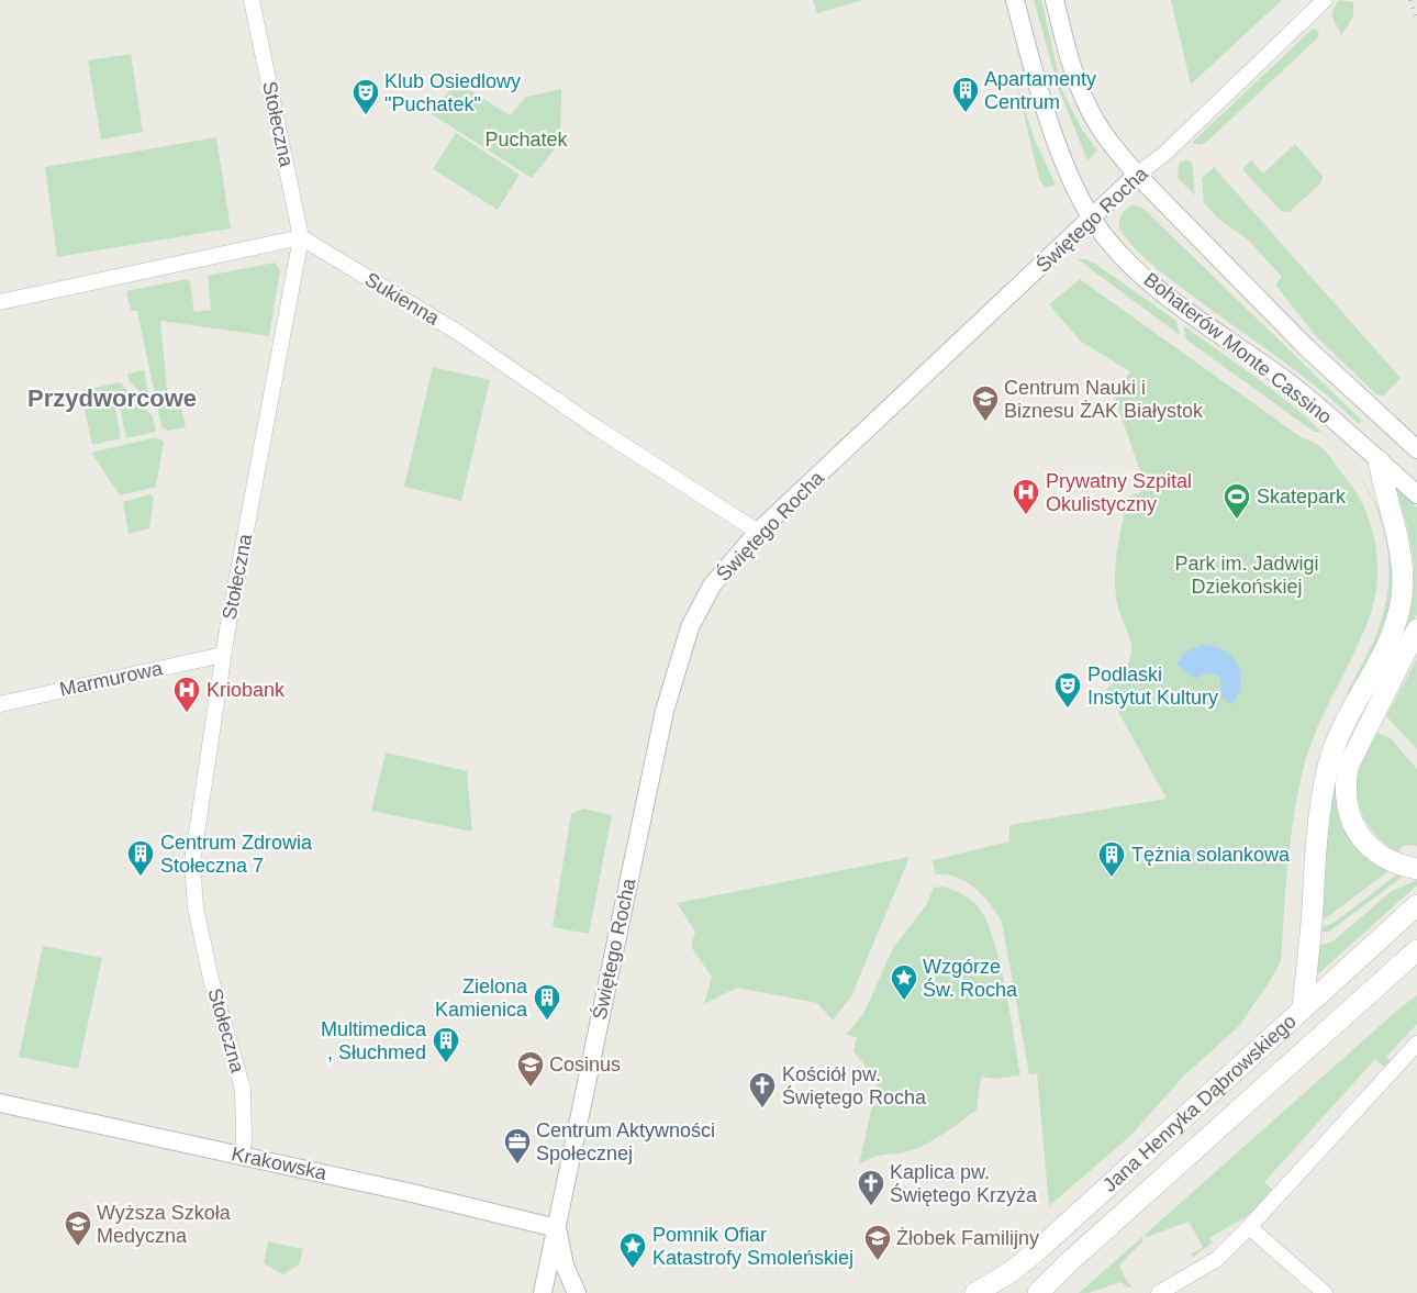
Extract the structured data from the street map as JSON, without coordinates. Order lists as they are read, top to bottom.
{
  "streets": {
    "main road": ["Jana Henryka Dąbrowskiego"],
    "street": [
      "Stołeczna",
      "Świętego Rocha",
      "Sukienna",
      "Bohaterów Monte Cassino",
      "Marmurowa",
      "Krakowska"
    ]
  },
  "crossings": [
    ["Stołeczna", "Sukienna"],
    ["Stołeczna", "Marmurowa"],
    ["Stołeczna", "Krakowska"],
    ["Świętego Rocha", "Sukienna"],
    ["Świętego Rocha", "Bohaterów Monte Cassino"],
    ["Świętego Rocha", "Krakowska"]
  ],
  "districts": ["Przydworcowe"],
  "parks": ["Puchatek", "Park im. Jadwigi Dziekońskiej"],
  "places": {
    "building": [
      "Apartamenty Centrum",
      "Centrum Zdrowia Stołeczna 7",
      "Tężnia solankowa",
      "Zielona Kamienica",
      "Multimedica , Słuchmed"
    ],
    "theatre": ["Klub Osiedlowy \"Puchatek\"", "Podlaski Instytut Kultury"],
    "school or university": [
      "Centrum Nauki i Biznesu ŻAK Białystok",
      "Cosinus",
      "Wyższa Szkoła Medyczna",
      "Żłobek Familijny"
    ],
    "hospital": ["Prywatny Szpital Okulistyczny", "Kriobank"],
    "sports": ["Skatepark"],
    "place": ["Wzgórze Św. Rocha", "Pomnik Ofiar Katastrofy Smoleńskiej"],
    "church": ["Kościół pw. Świętego Rocha", "Kaplica pw. Świętego Krzyża"],
    "office": ["Centrum Aktywności Społecznej"]
  }
}
